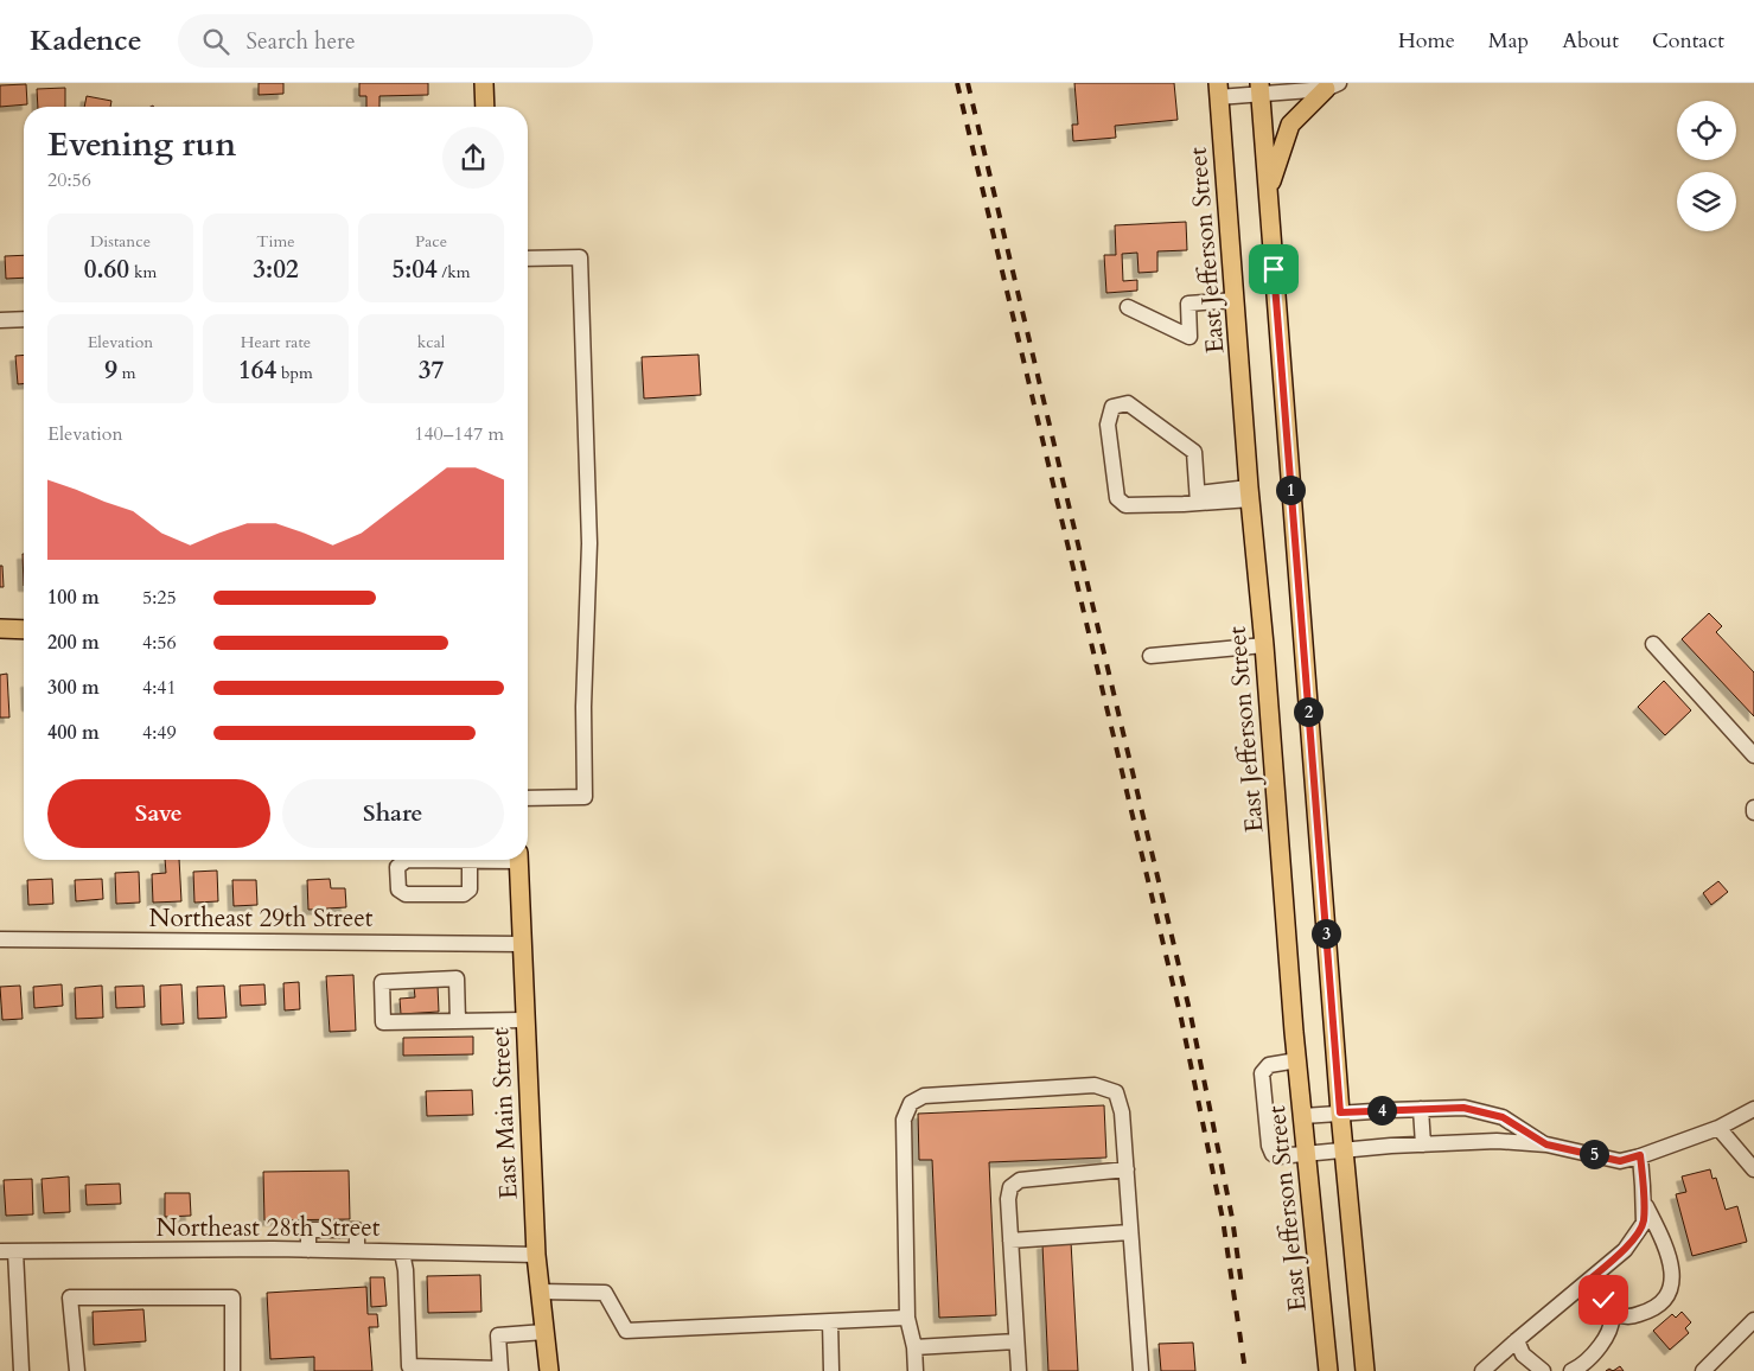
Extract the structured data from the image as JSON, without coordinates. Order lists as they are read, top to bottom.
{
  "streets": {
    "main road": ["East Jefferson Street", "East Main Street"],
    "street": ["Northeast 29th Street", "Northeast 28th Street"]
  },
  "crossings": [
    ["Northeast 29th Street", "East Main Street"],
    ["East Main Street", "Northeast 28th Street"]
  ],
  "page": {
    "header": "Kadence",
    "search": "Search here",
    "nav": [
      "Home",
      "Map",
      "About",
      "Contact"
    ],
    "heading": ["Evening run", "20:56"],
    "stats": [
      ["Distance", "0.60 km"],
      ["Time", "3:02"],
      ["Pace", "5:04 /km"],
      ["Elevation", "9 m"],
      ["Heart rate", "164 bpm"],
      ["kcal", "37"]
    ],
    "chart": ["Elevation", "140–147 m"],
    "pins": [
      "1",
      "2",
      "3",
      "4",
      "5"
    ],
    "list": [
      {
        "name": "100 m",
        "note": "5:25"
      },
      {
        "name": "200 m",
        "note": "4:56"
      },
      {
        "name": "300 m",
        "note": "4:41"
      },
      {
        "name": "400 m",
        "note": "4:49"
      }
    ],
    "buttons": ["Save", "Share"]
  }
}
